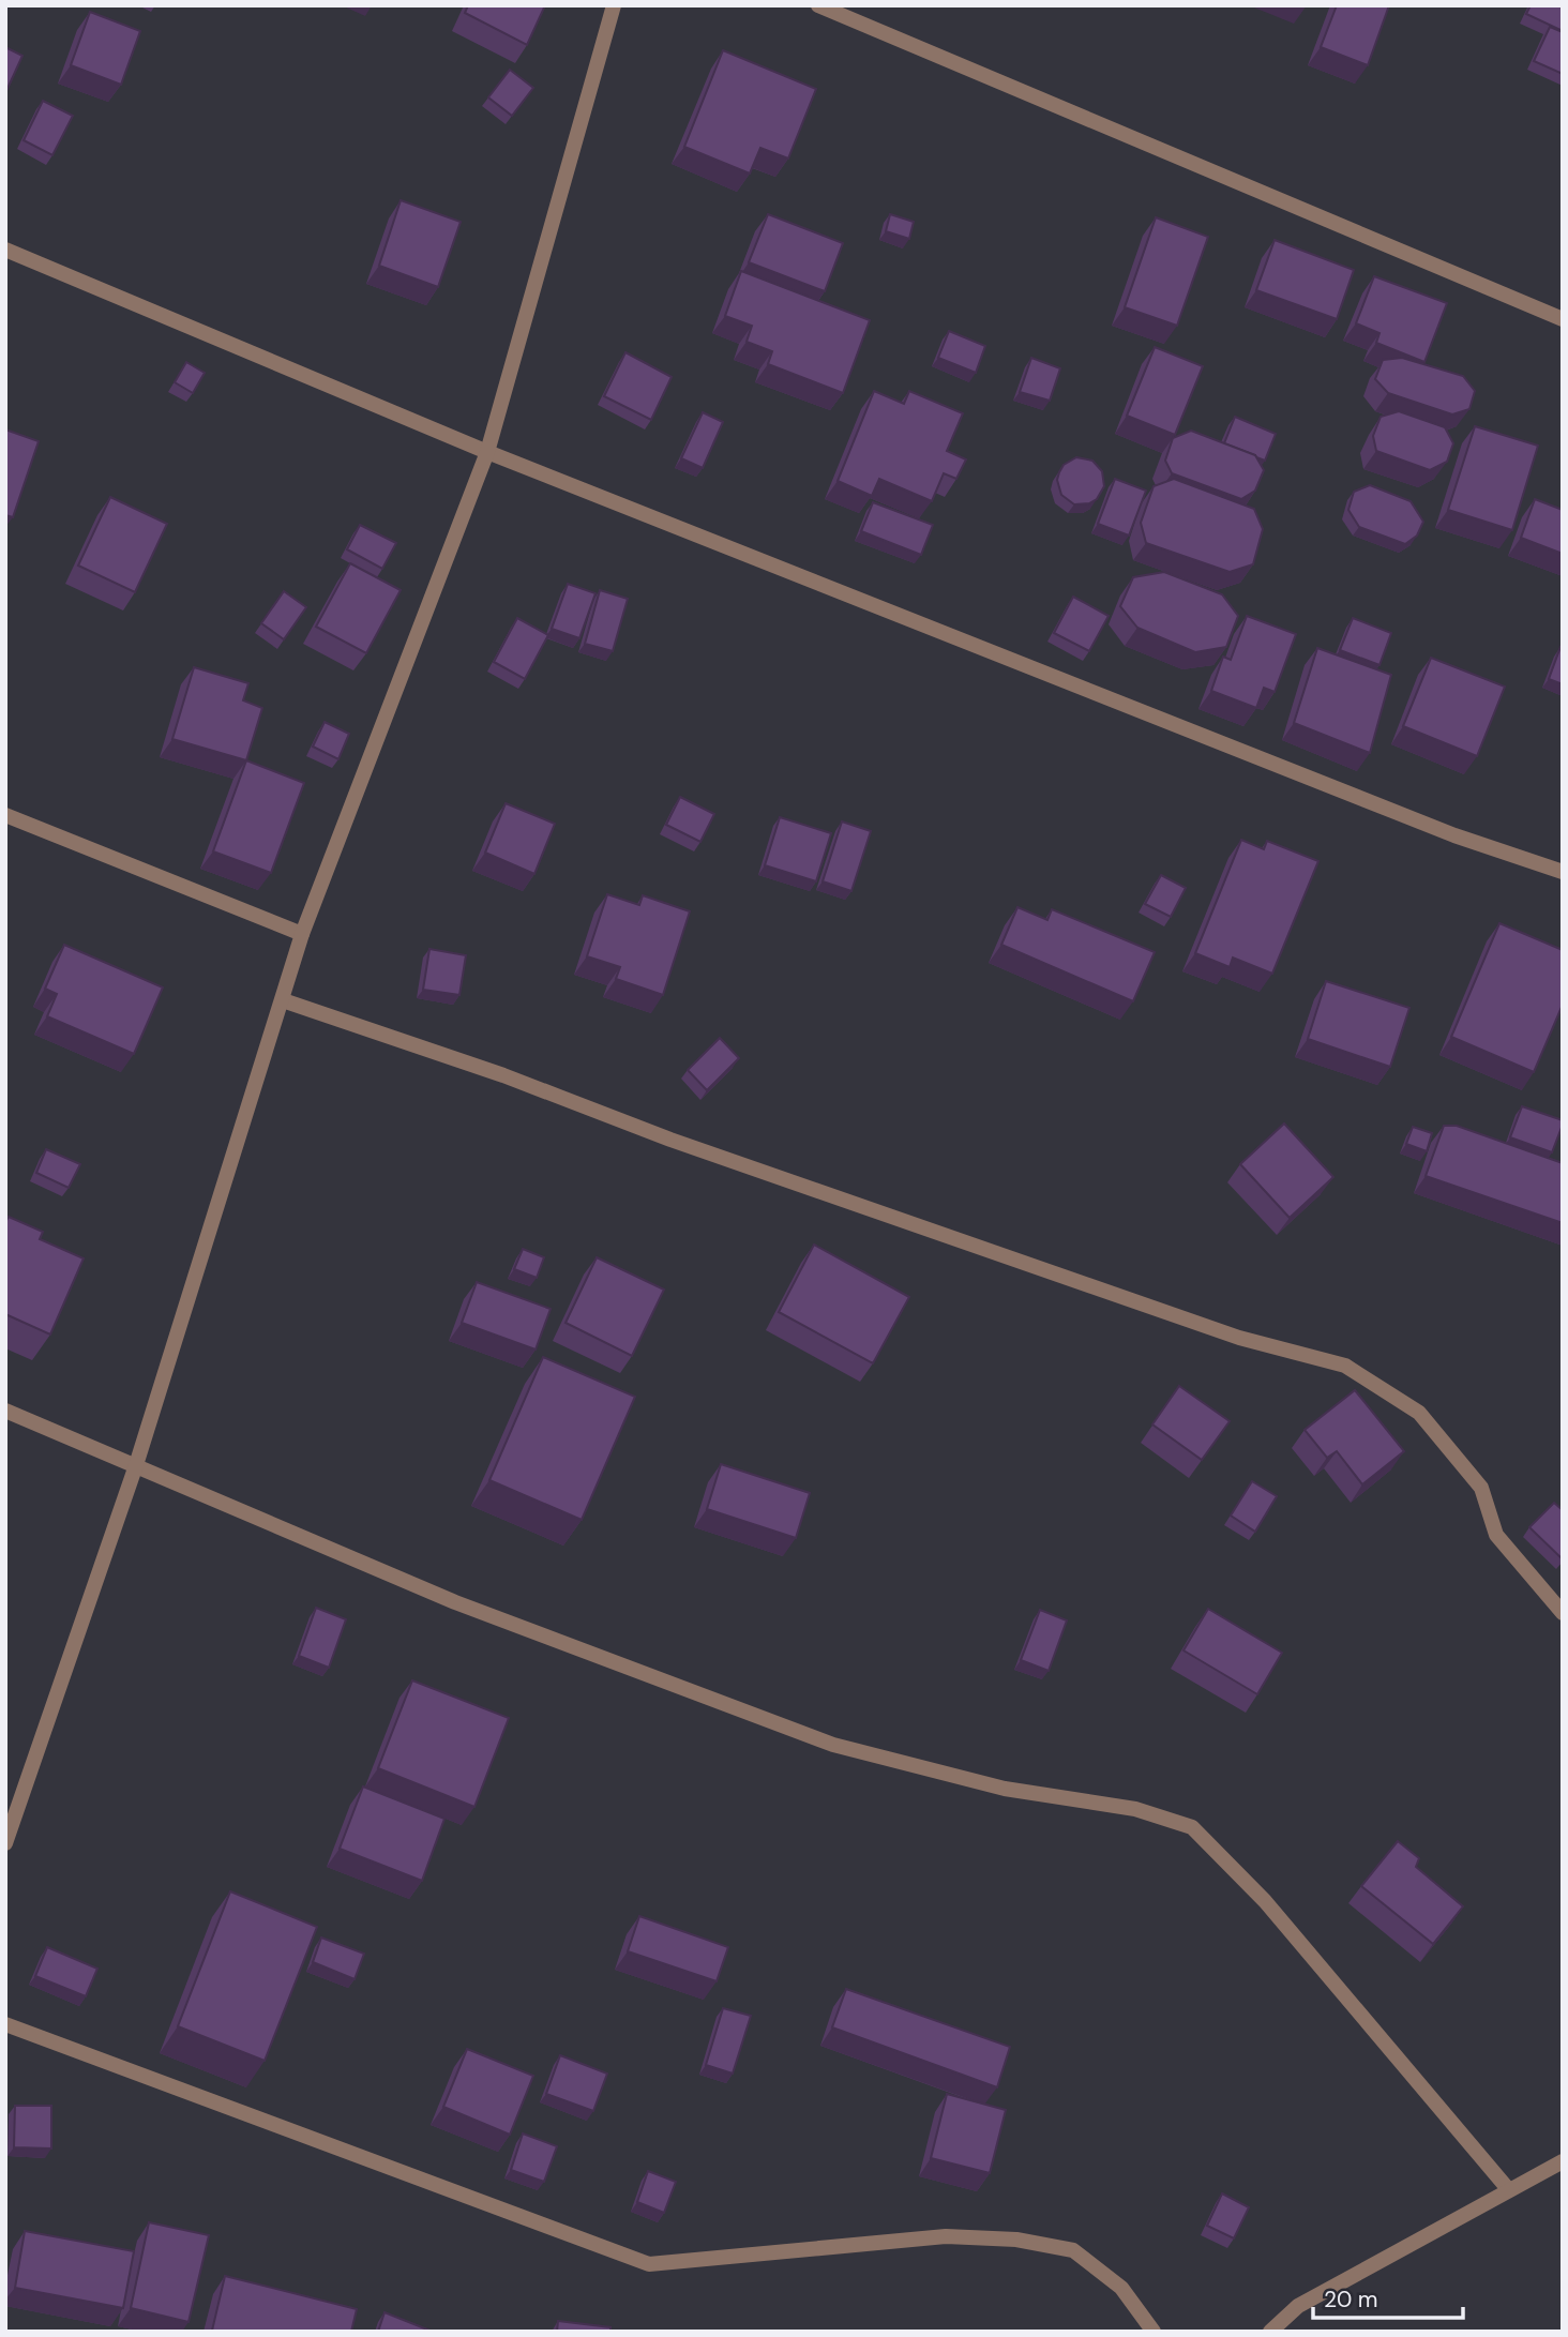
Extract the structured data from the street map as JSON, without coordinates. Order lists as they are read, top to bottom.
{
  "scale_bar": "20 m"
}
